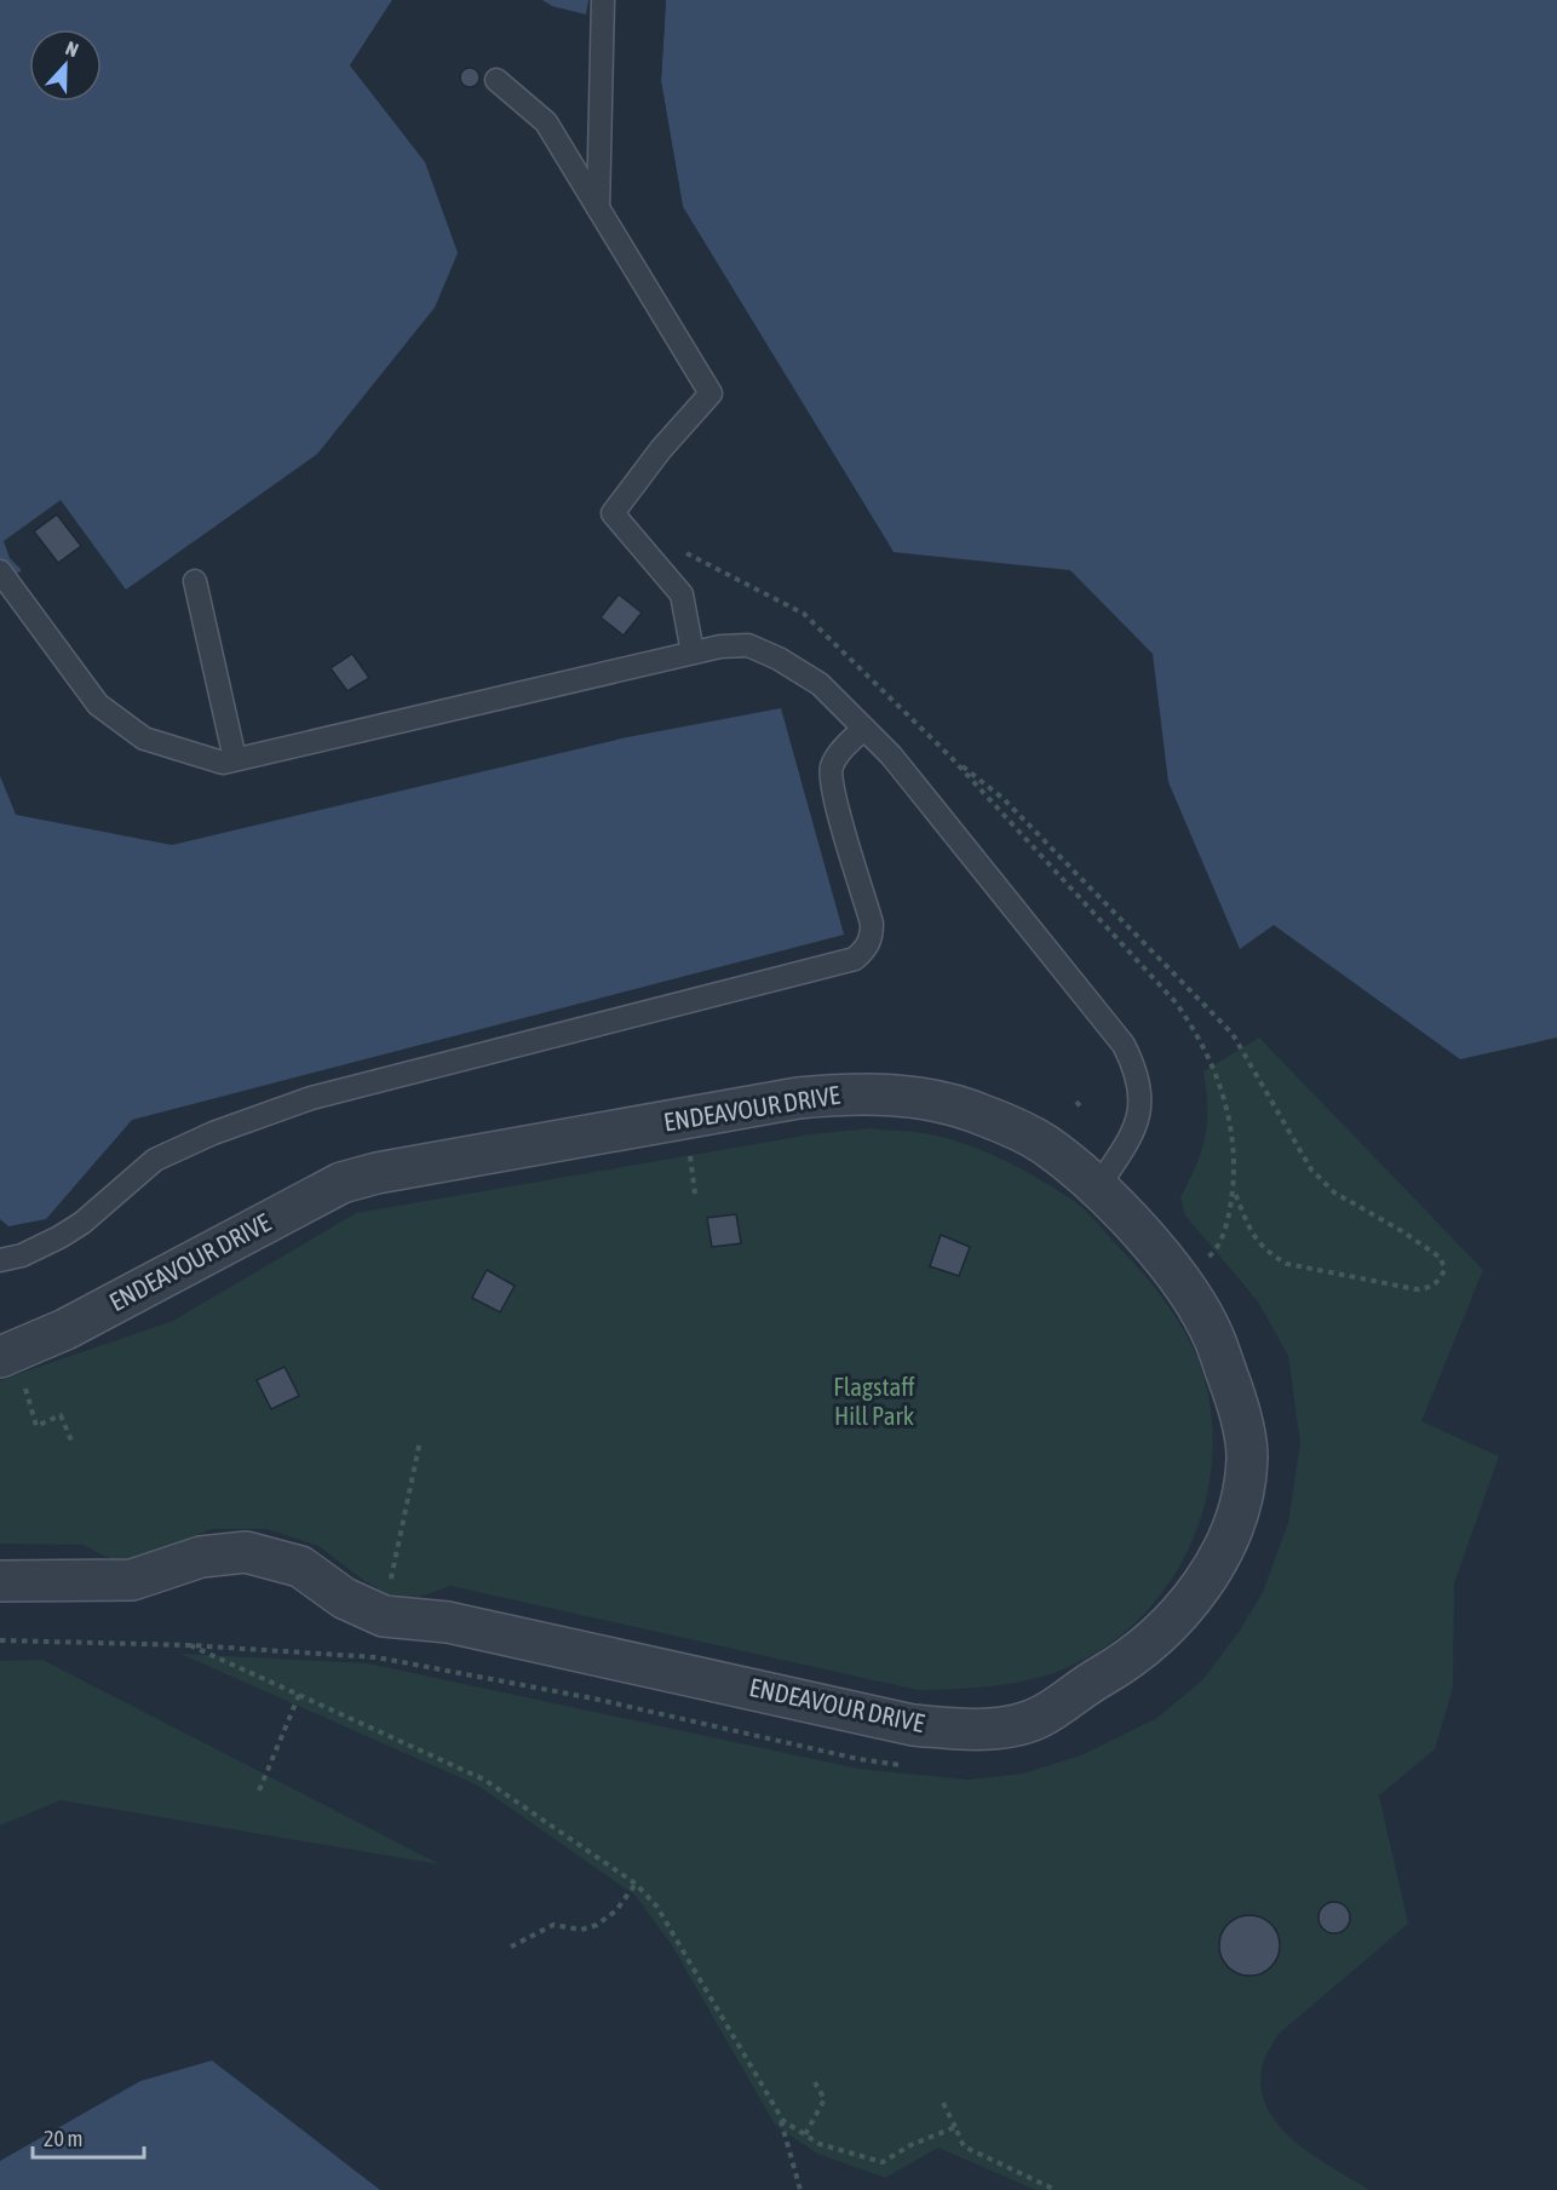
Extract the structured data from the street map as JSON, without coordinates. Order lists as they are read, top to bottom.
{
  "streets": {
    "street": ["ENDEAVOUR DRIVE"]
  },
  "parks": ["Flagstaff Hill Park"],
  "scale_bar": "20 m",
  "north": "top"
}
